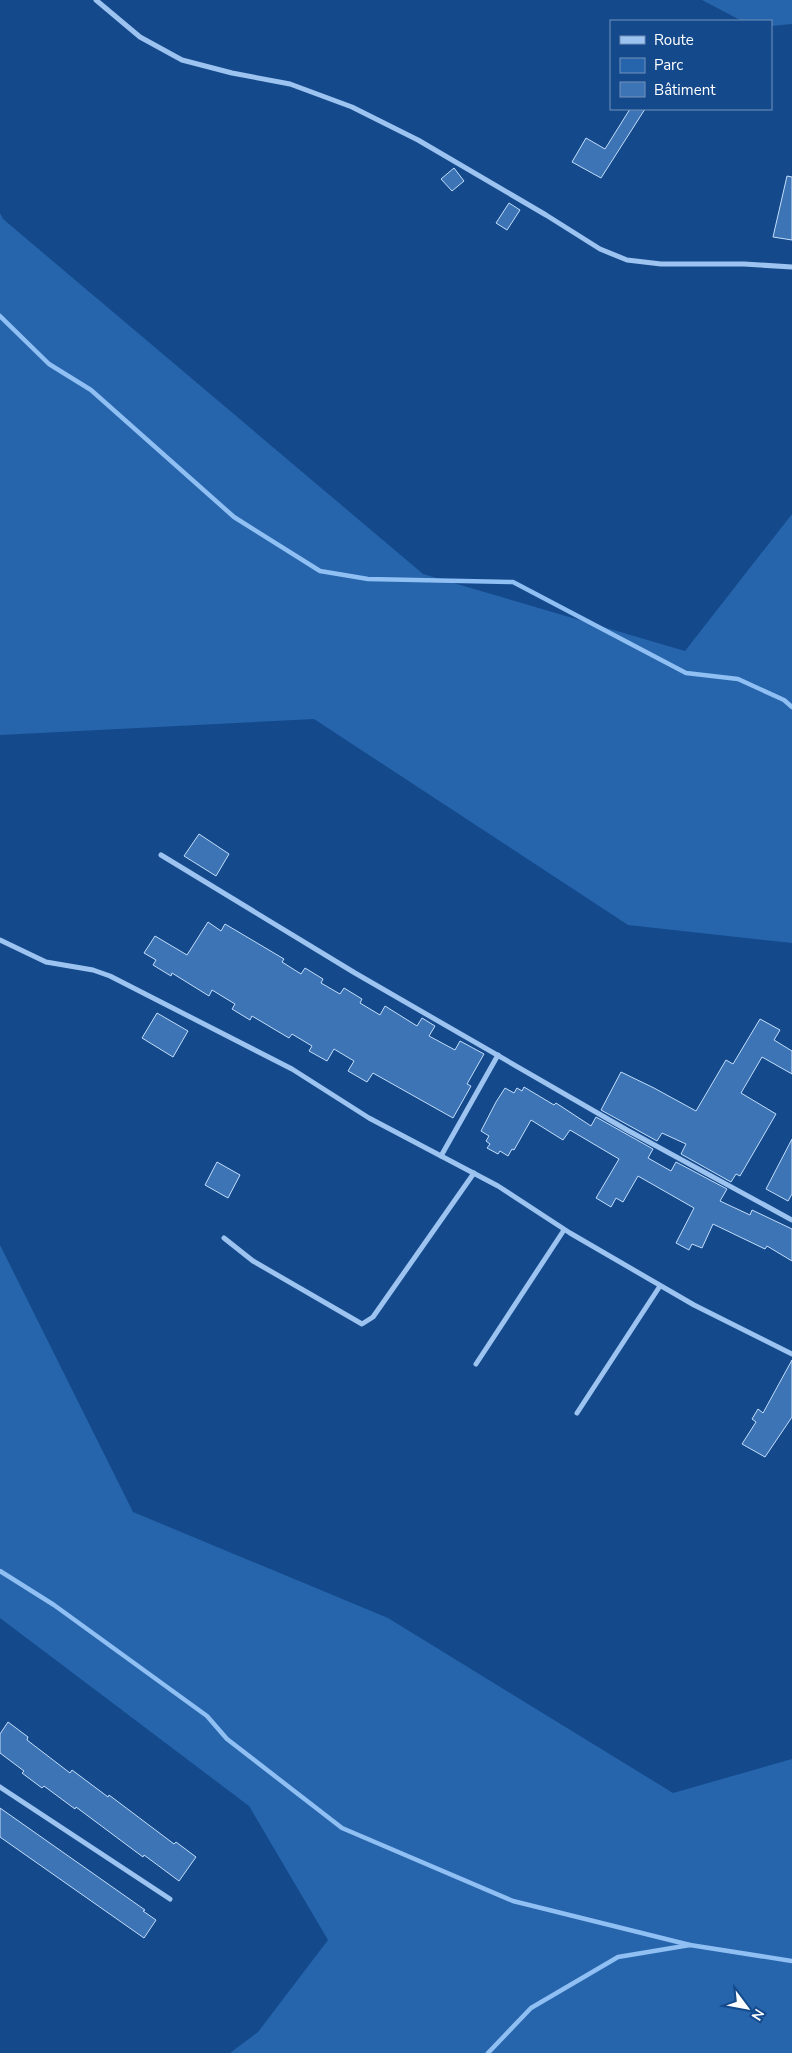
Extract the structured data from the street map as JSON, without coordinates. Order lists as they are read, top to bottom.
{
  "legend": ["Route", "Parc", "Bâtiment"],
  "north": "bottom right"
}
